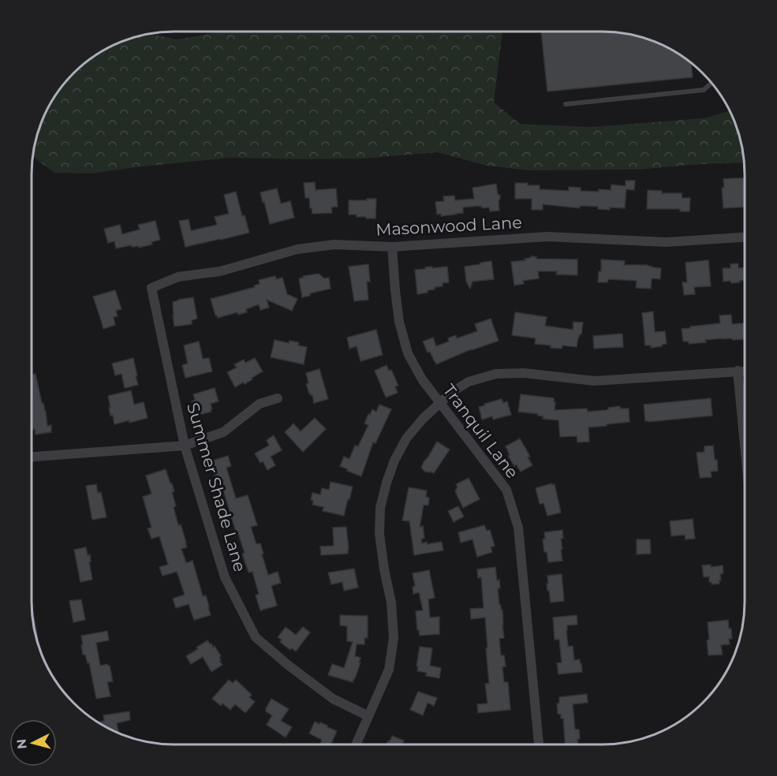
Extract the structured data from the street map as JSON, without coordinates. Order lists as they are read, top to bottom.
{
  "streets": {
    "street": ["Masonwood Lane", "Tranquil Lane", "Summer Shade Lane"]
  },
  "crossings": [
    ["Masonwood Lane", "Tranquil Lane"],
    ["Masonwood Lane", "Summer Shade Lane"]
  ],
  "north": "left"
}
